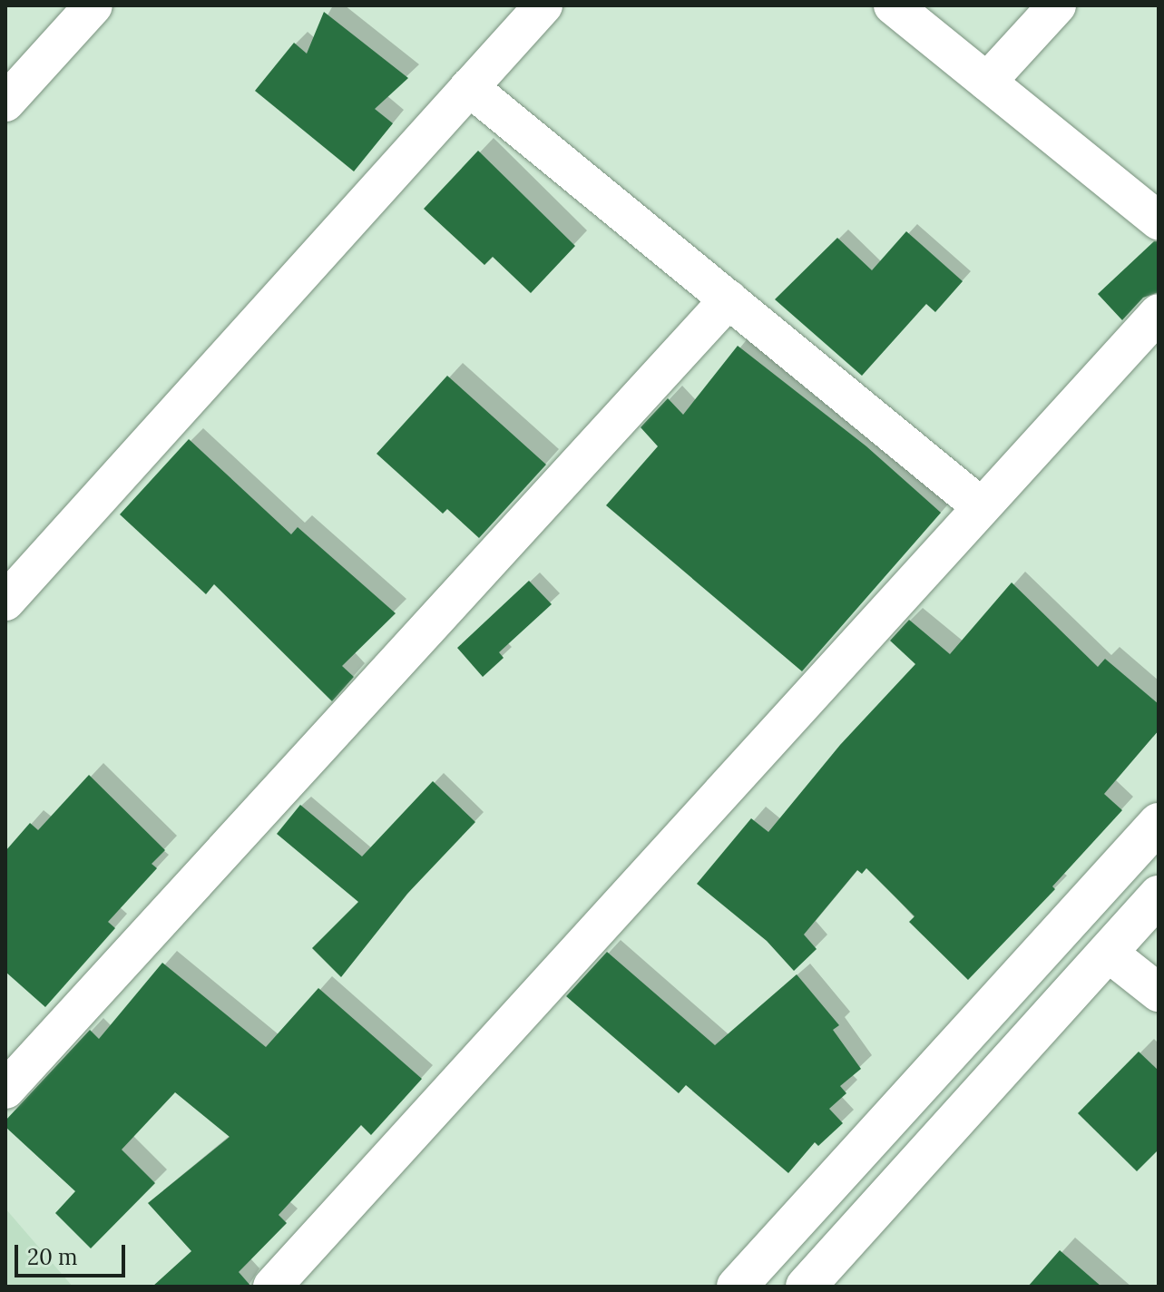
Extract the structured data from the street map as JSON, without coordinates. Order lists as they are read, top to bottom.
{
  "scale_bar": "20 m"
}
